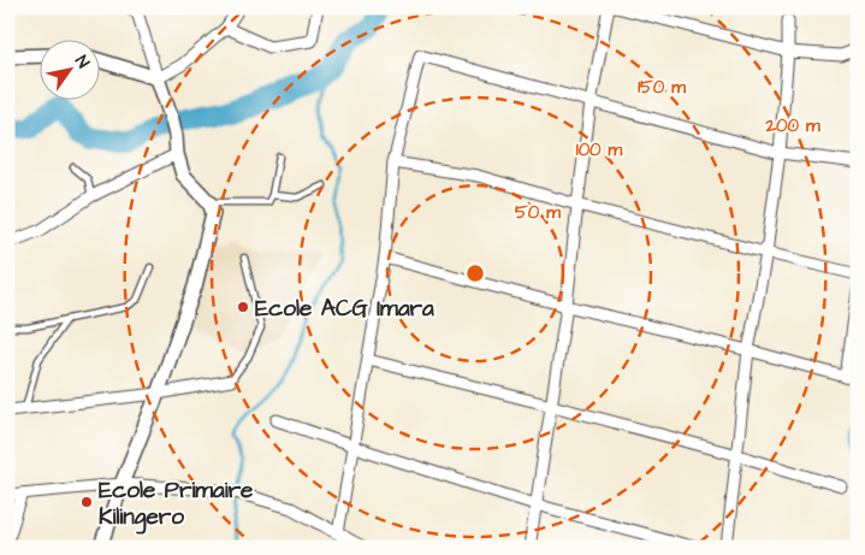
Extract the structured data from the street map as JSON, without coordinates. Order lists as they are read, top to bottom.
{
  "places": ["Ecole ACG Imara", "Ecole Primaire Kilingero"],
  "north": "top right",
  "rings": [
    "150 m",
    "200 m",
    "100 m",
    "50 m"
  ]
}
